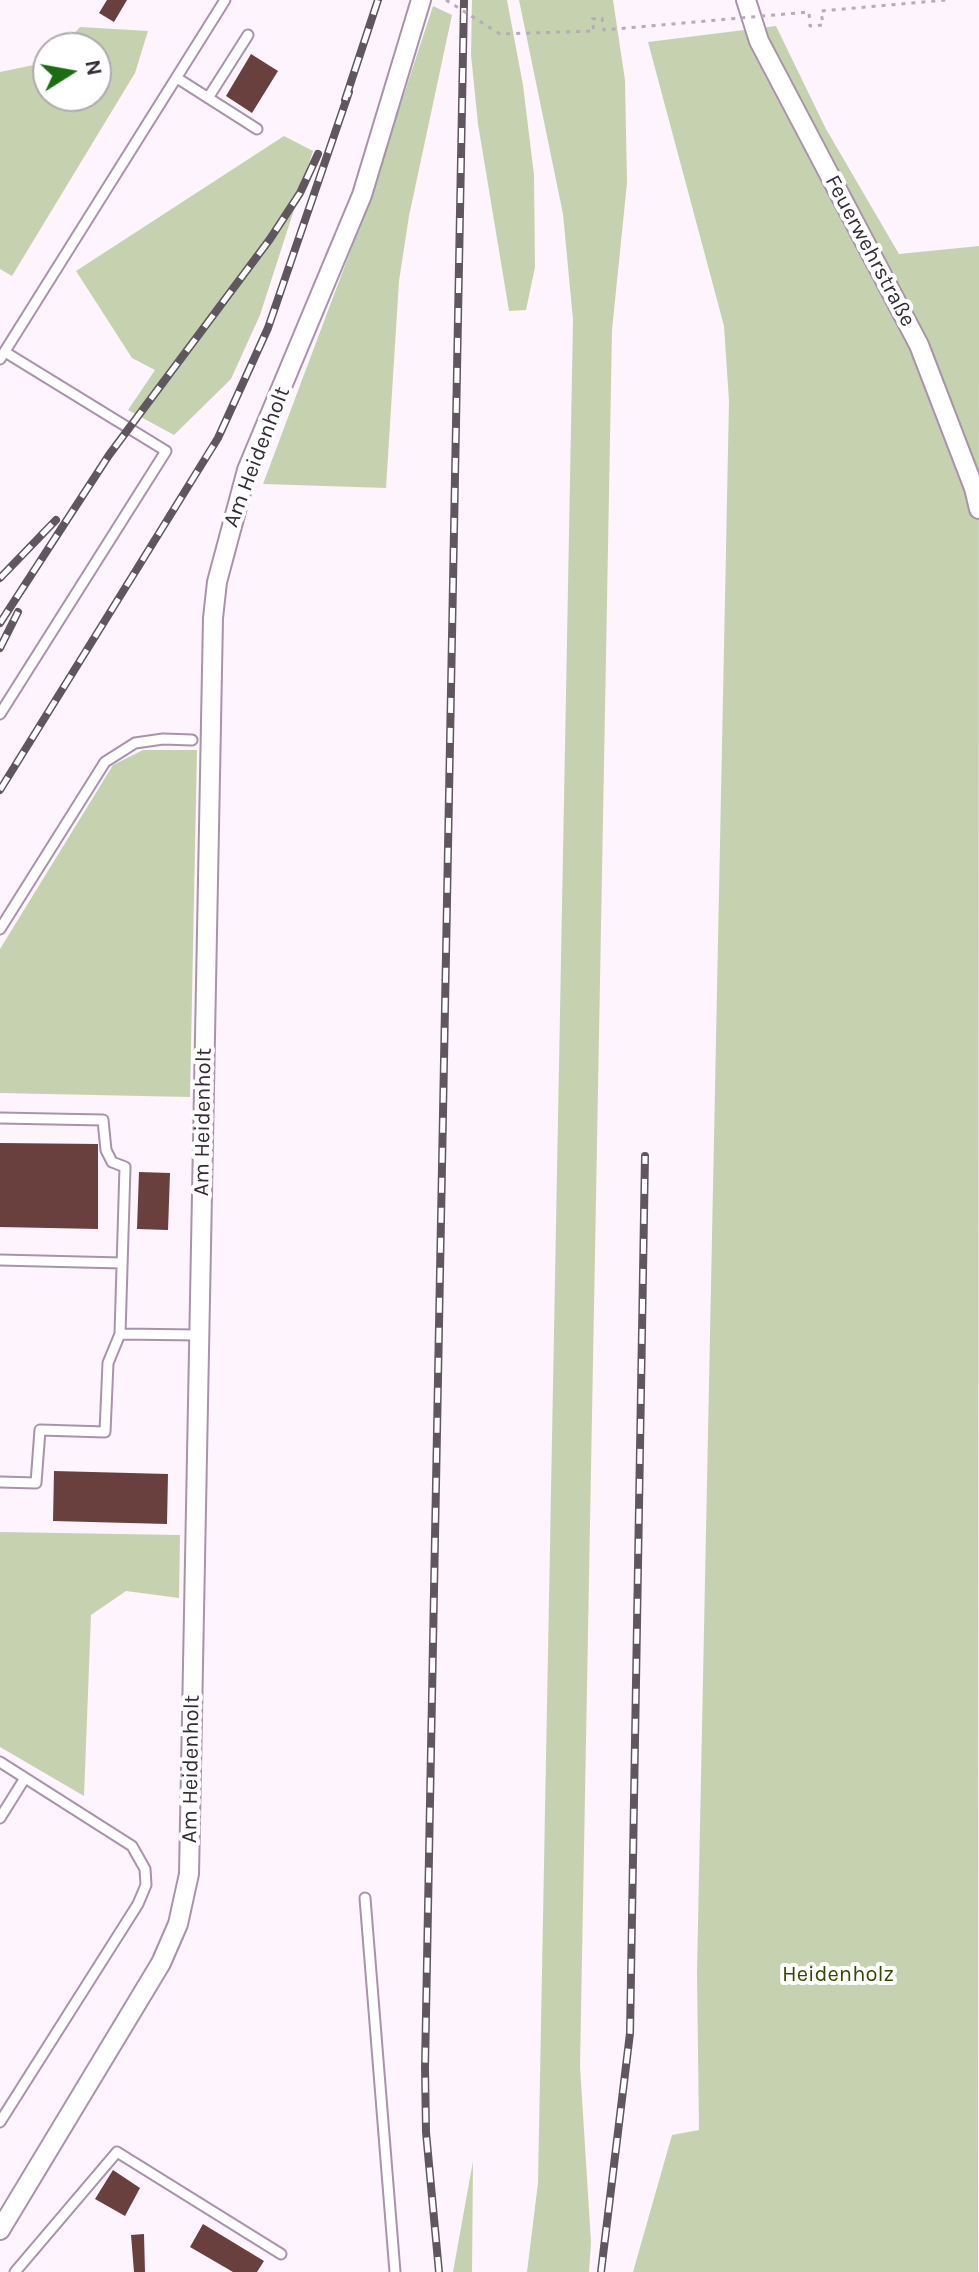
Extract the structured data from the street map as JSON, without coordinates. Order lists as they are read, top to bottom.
{
  "streets": {
    "street": ["Feuerwehrstraße", "Am Heidenholt"]
  },
  "parks": ["Heidenholz"],
  "north": "right"
}
